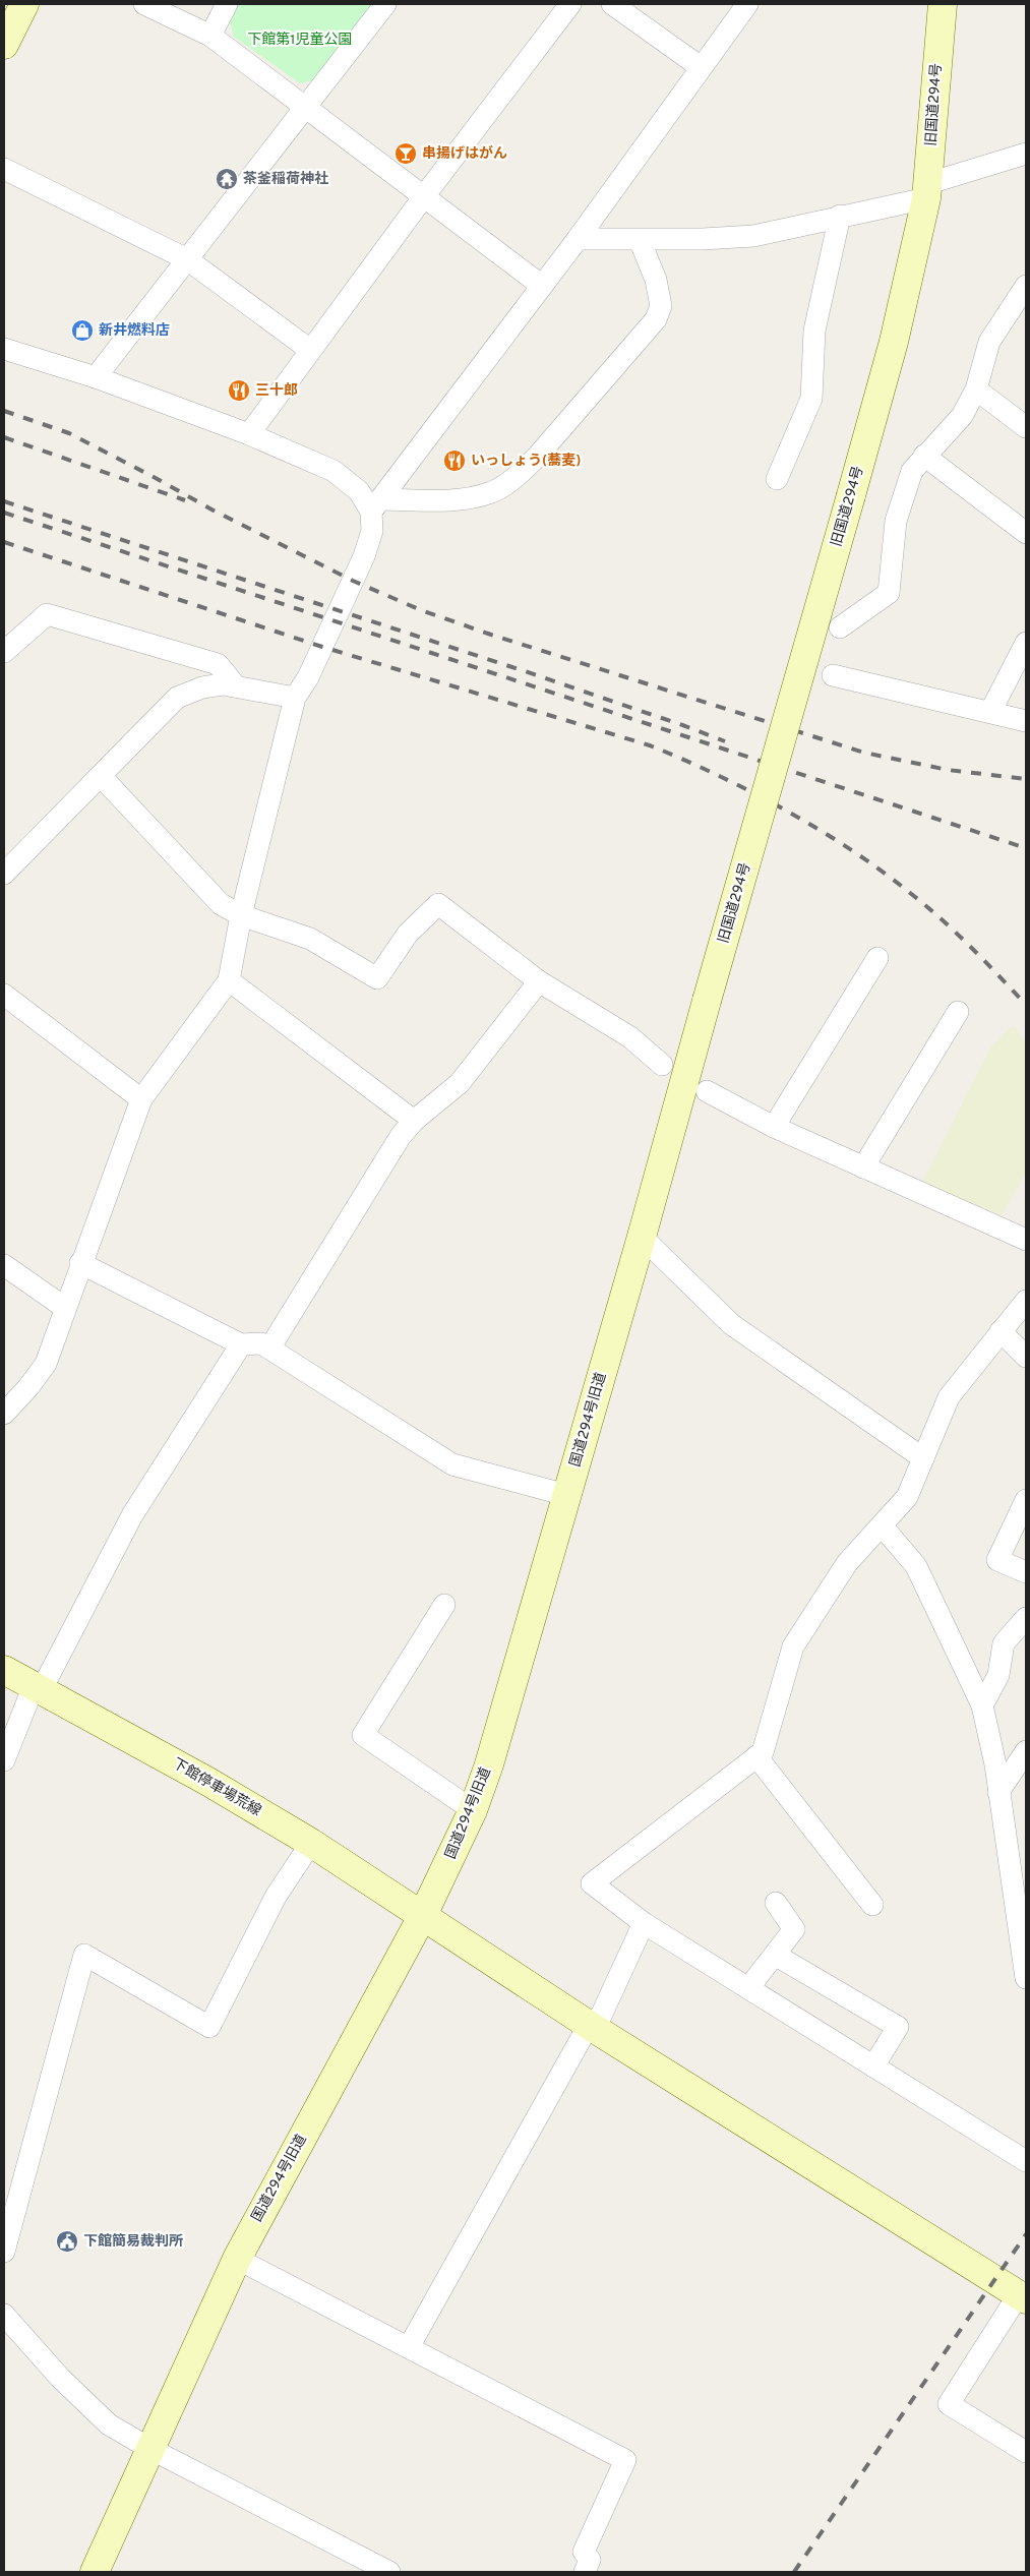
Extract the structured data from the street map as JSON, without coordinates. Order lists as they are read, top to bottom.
{
  "streets": {
    "street": ["旧国道294号", "国道294号旧道", "下館停車場荒線"]
  },
  "crossings": [
    ["旧国道294号", "国道294号旧道"],
    ["国道294号旧道", "下館停車場荒線"]
  ],
  "parks": ["下館第1児童公園"],
  "places": {
    "bar": ["串揚げはがん"],
    "temple": ["茶釜稲荷神社"],
    "shop": ["新井燃料店"],
    "restaurant": ["三十郎", "いっしょう(蕎麦)"],
    "public building": ["下館簡易裁判所"]
  }
}
